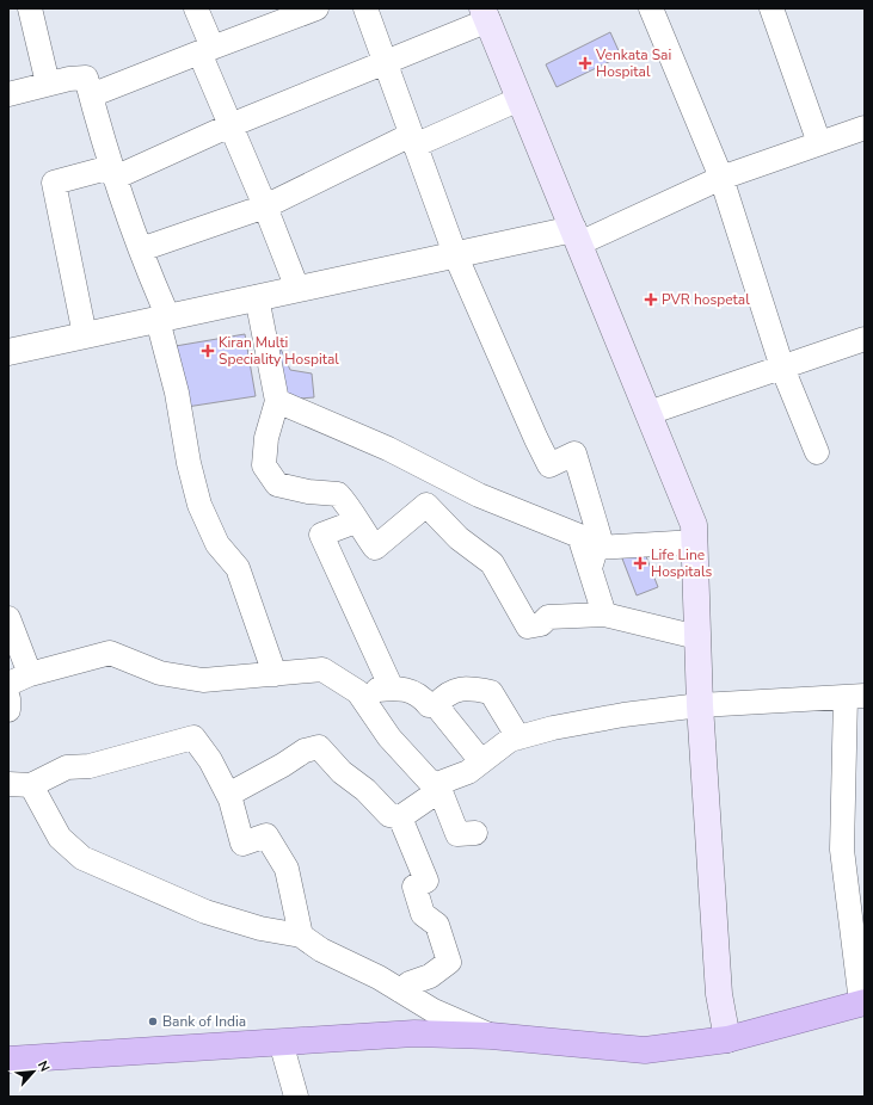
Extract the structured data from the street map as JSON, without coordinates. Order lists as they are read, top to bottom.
{
  "places": {
    "health": [
      "Venkata Sai Hospital",
      "PVR hospetal",
      "Kiran Multi Speciality Hospital",
      "Life Line Hospitals"
    ],
    "other": ["Bank of India"]
  },
  "north": "top right"
}
